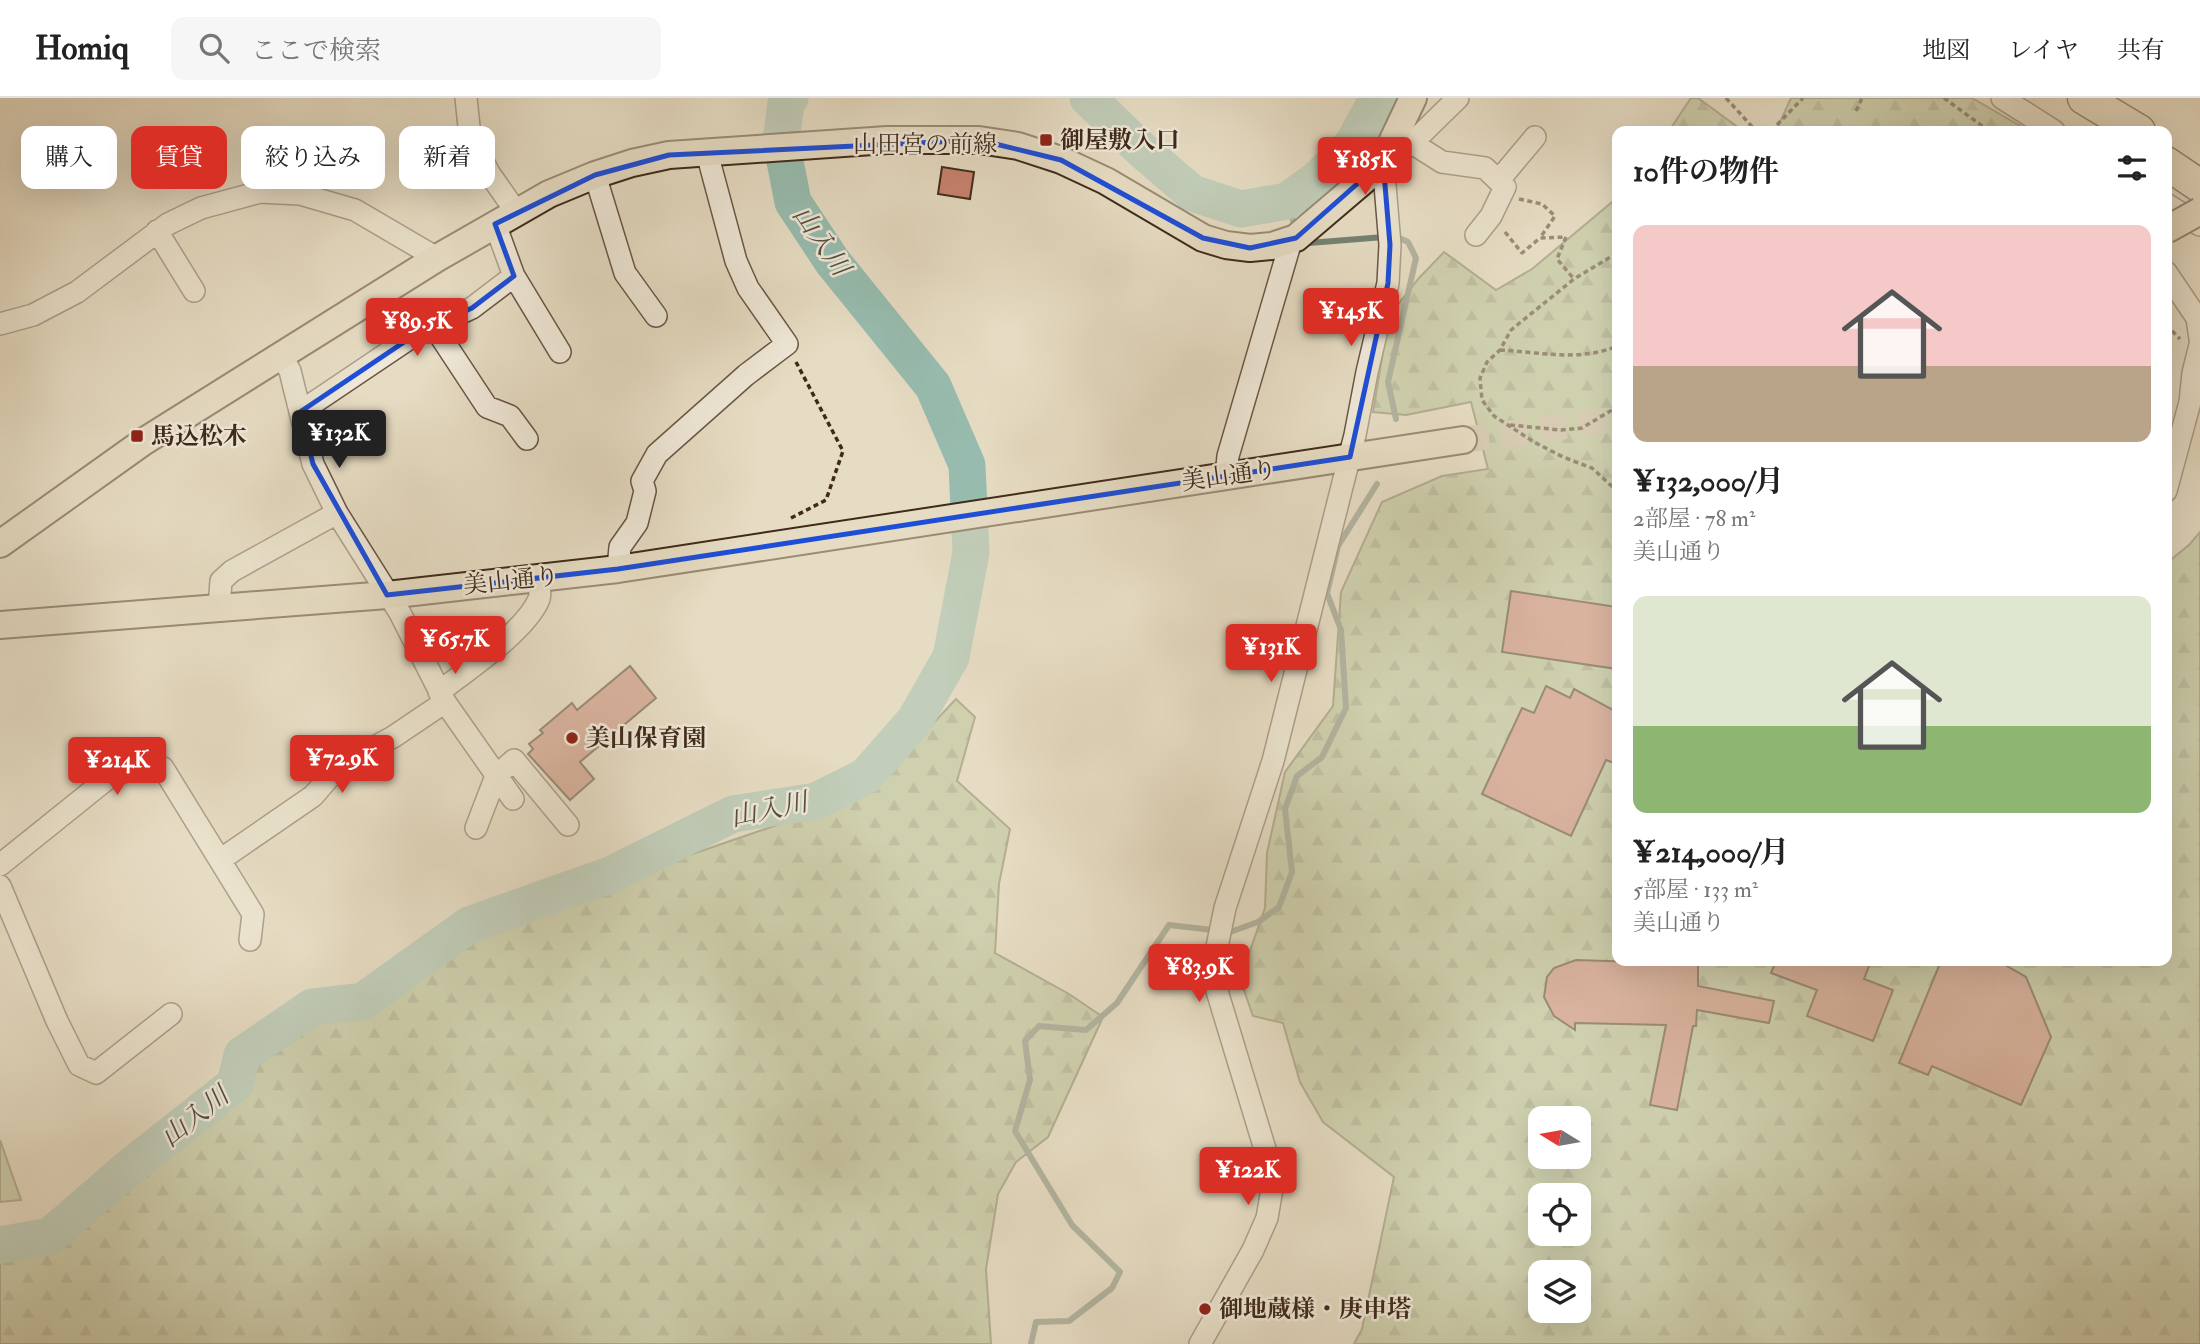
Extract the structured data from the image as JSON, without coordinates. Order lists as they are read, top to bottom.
{
  "streets": {
    "main road": ["山田宮の前線", "美山通り"]
  },
  "water": ["山入川"],
  "places": {
    "transit": ["御屋敷入口", "馬込松木"],
    "other": ["美山保育園", "御地蔵様・庚申塔"]
  },
  "north": "left",
  "page": {
    "header": "Homiq",
    "search": "ここで検索",
    "nav": ["地図", "レイヤ", "共有"],
    "chip": [
      "購入",
      "賃貸",
      "絞り込み",
      "新着"
    ],
    "heading": "10件の物件",
    "price": [
      "¥185K",
      "¥145K",
      "¥89.5K",
      "¥132K",
      "¥65.7K",
      "¥131K",
      "¥72.9K",
      "¥214K",
      "¥83.9K",
      "¥122K"
    ],
    "list": [
      {
        "name": "¥132,000/月",
        "note": "2部屋 · 78 m² · 美山通り"
      },
      {
        "name": "¥214,000/月",
        "note": "5部屋 · 133 m² · 美山通り"
      }
    ]
  }
}
